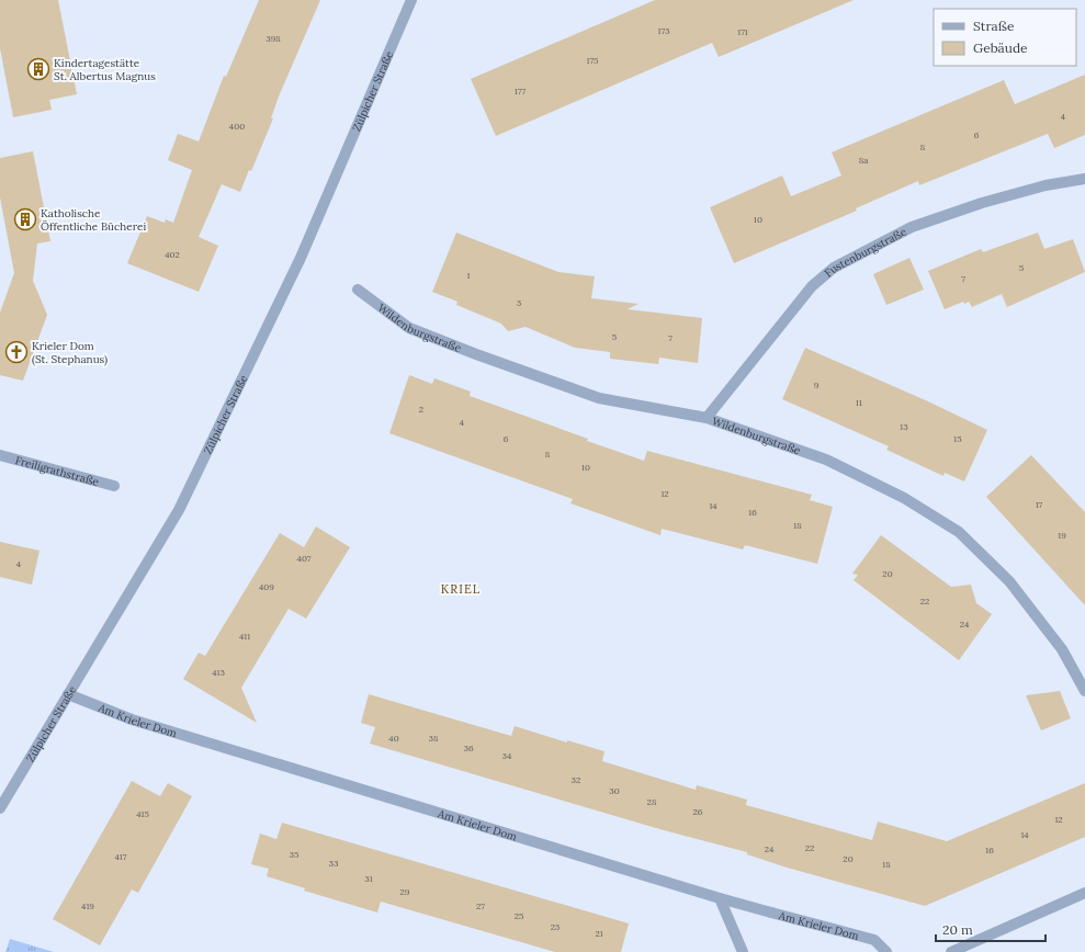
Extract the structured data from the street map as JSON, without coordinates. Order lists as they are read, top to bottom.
{
  "streets": {
    "street": [
      "Zülpicher Straße",
      "Fustenburgstraße",
      "Wildenburgstraße",
      "Freiligrathstraße",
      "Am Krieler Dom"
    ]
  },
  "crossings": [
    ["Zülpicher Straße", "Am Krieler Dom"],
    ["Fustenburgstraße", "Wildenburgstraße"]
  ],
  "districts": ["KRIEL"],
  "places": {
    "building": ["Kindertagestätte St. Albertus Magnus", "Katholische Öffentliche Bücherei"],
    "church": ["Krieler Dom (St. Stephanus)"]
  },
  "house_numbers": [
    "173",
    "171",
    "398",
    "175",
    "177",
    "4",
    "400",
    "6",
    "8",
    "8a",
    "10",
    "402",
    "5",
    "1",
    "7",
    "3",
    "5",
    "7",
    "9",
    "11",
    "2",
    "4",
    "13",
    "6",
    "15",
    "8",
    "10",
    "12",
    "17",
    "14",
    "16",
    "18",
    "19",
    "407",
    "4",
    "20",
    "409",
    "22",
    "24",
    "411",
    "413",
    "40",
    "38",
    "36",
    "34",
    "32",
    "30",
    "28",
    "26",
    "415",
    "12",
    "14",
    "22",
    "24",
    "16",
    "35",
    "417",
    "20",
    "33",
    "18",
    "31",
    "29",
    "419",
    "27",
    "25",
    "23",
    "21"
  ],
  "legend": ["Straße", "Gebäude"],
  "scale_bar": "20 m"
}
